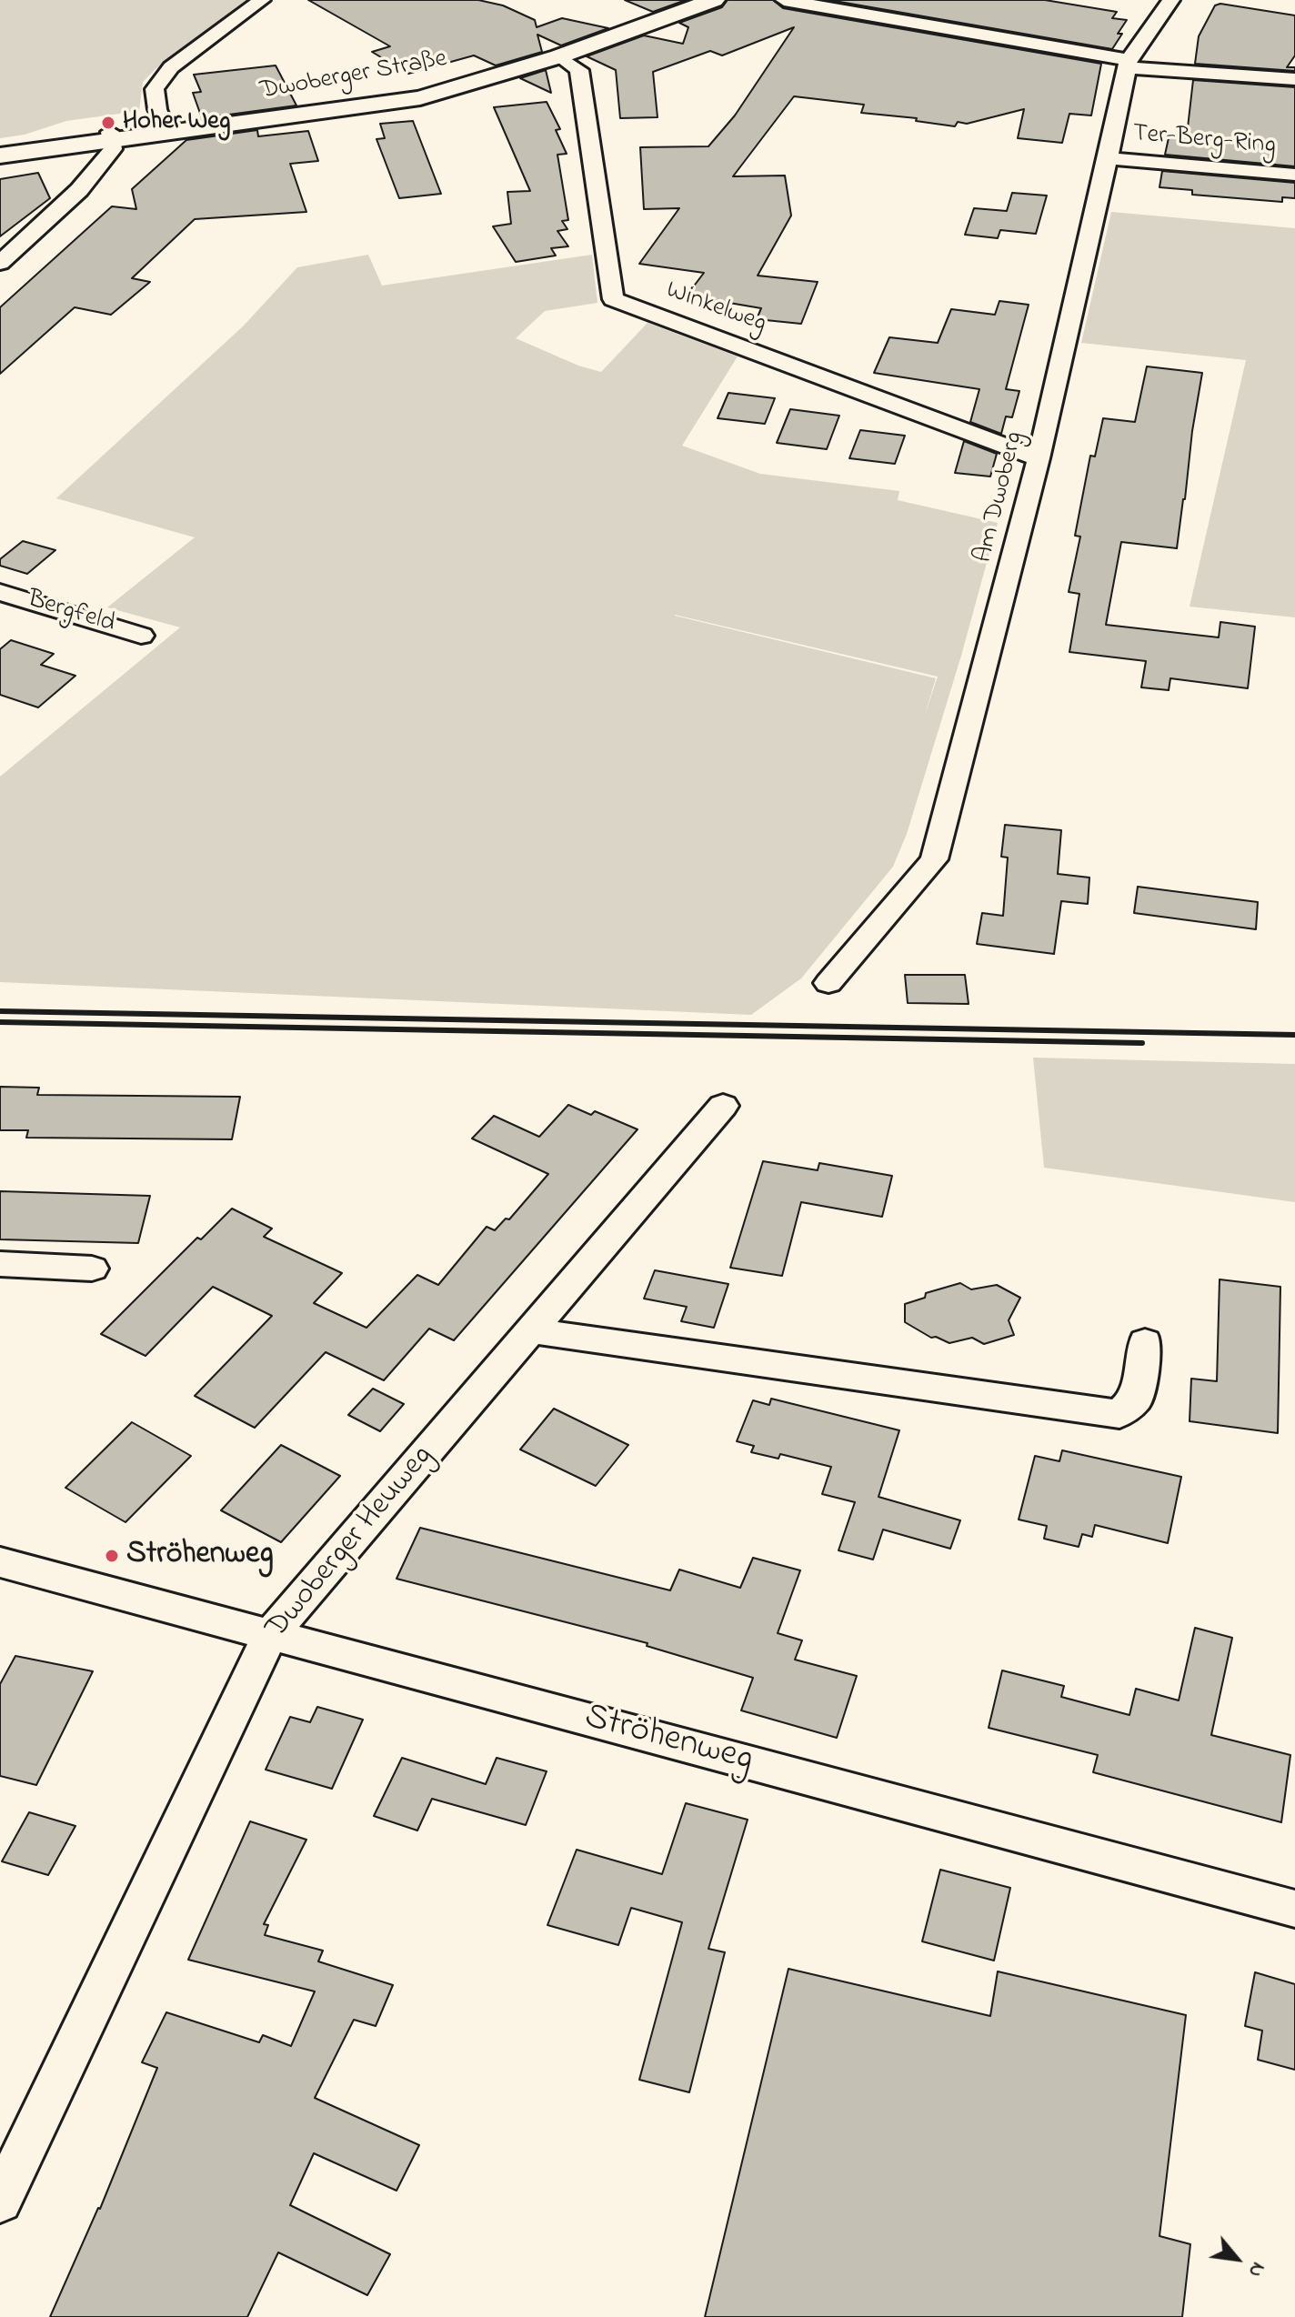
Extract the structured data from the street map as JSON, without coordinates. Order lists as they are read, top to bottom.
{
  "streets": {
    "street": [
      "Dwoberger Straße",
      "Ter-Berg-Ring",
      "Winkelweg",
      "Am Dwoberg",
      "Bergfeld",
      "Dwoberger Heuweg",
      "Ströhenweg"
    ]
  },
  "crossings": [
    ["Dwoberger Straße", "Winkelweg"],
    ["Ter-Berg-Ring", "Am Dwoberg"],
    ["Winkelweg", "Am Dwoberg"],
    ["Dwoberger Heuweg", "Ströhenweg"]
  ],
  "places": ["Hoher Weg", "Ströhenweg"],
  "north": "bottom right"
}
